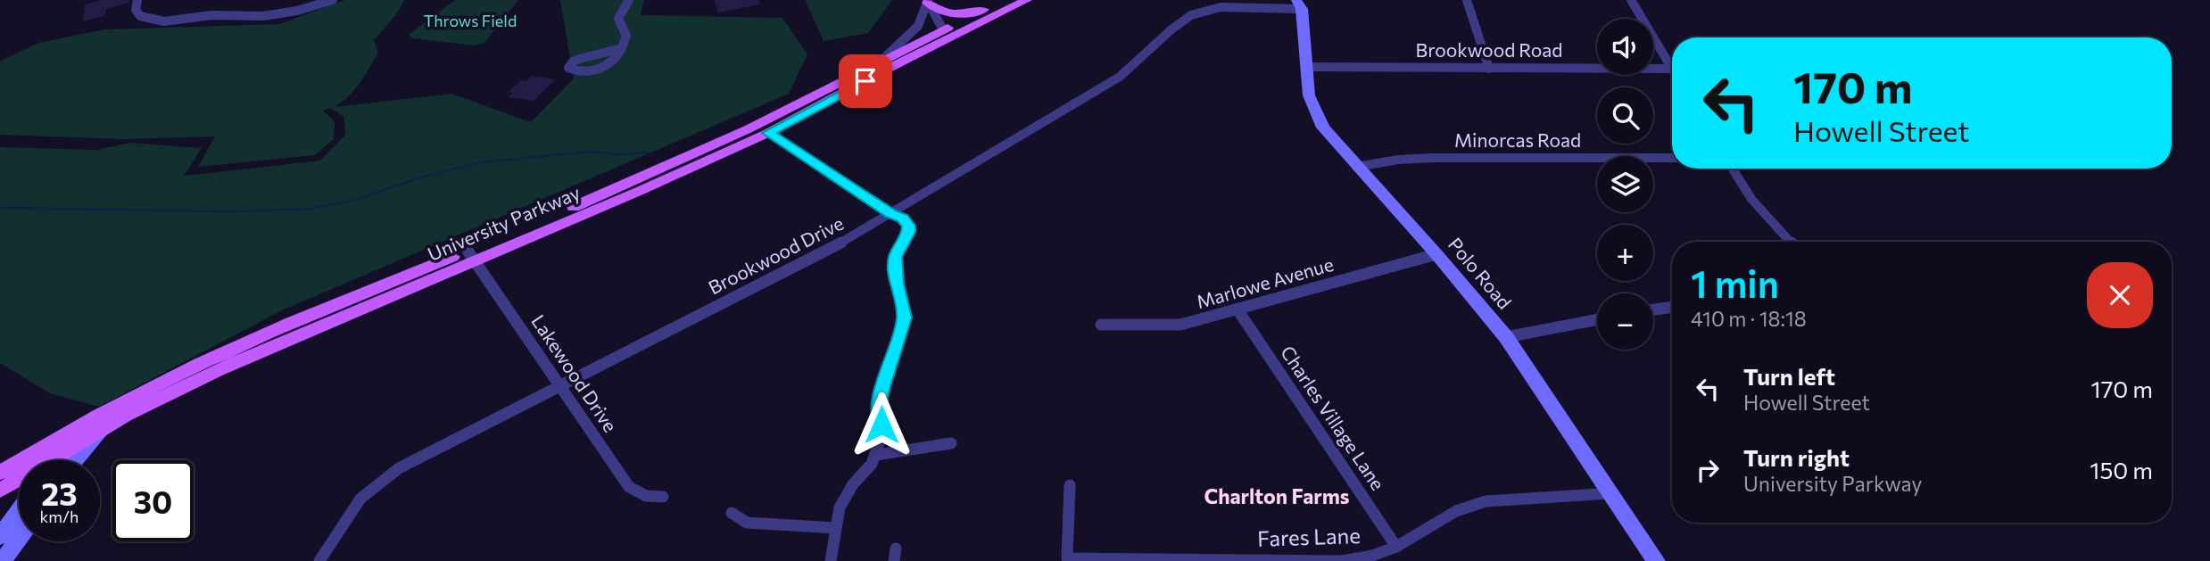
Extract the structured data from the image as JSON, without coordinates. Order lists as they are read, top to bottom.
{
  "streets": {
    "main road": ["University Parkway", "Polo Road"],
    "street": [
      "Brookwood Road",
      "Minorcas Road",
      "Brookwood Drive",
      "Marlowe Avenue",
      "Lakewood Drive",
      "Charles Village Lane",
      "Fares Lane"
    ]
  },
  "crossings": [
    ["Brookwood Road", "Polo Road"],
    ["Minorcas Road", "Polo Road"],
    ["University Parkway", "Lakewood Drive"],
    ["Brookwood Drive", "Polo Road"],
    ["Brookwood Drive", "Lakewood Drive"],
    ["Polo Road", "Marlowe Avenue"],
    ["Polo Road", "Fares Lane"],
    ["Marlowe Avenue", "Charles Village Lane"],
    ["Charles Village Lane", "Fares Lane"]
  ],
  "districts": ["Charlton Farms"],
  "parks": ["Throws Field"],
  "page": {
    "map_buttons": ["+", "−"],
    "turn": ["170 m", "Howell Street"],
    "heading": ["1 min", "410 m · 18:18"],
    "list": [
      {
        "name": "Turn left",
        "note": "Howell Street",
        "value": "170 m"
      },
      {
        "name": "Turn right",
        "note": "University Parkway",
        "value": "150 m"
      }
    ],
    "speed": "23 km/h",
    "limit": "30"
  }
}
